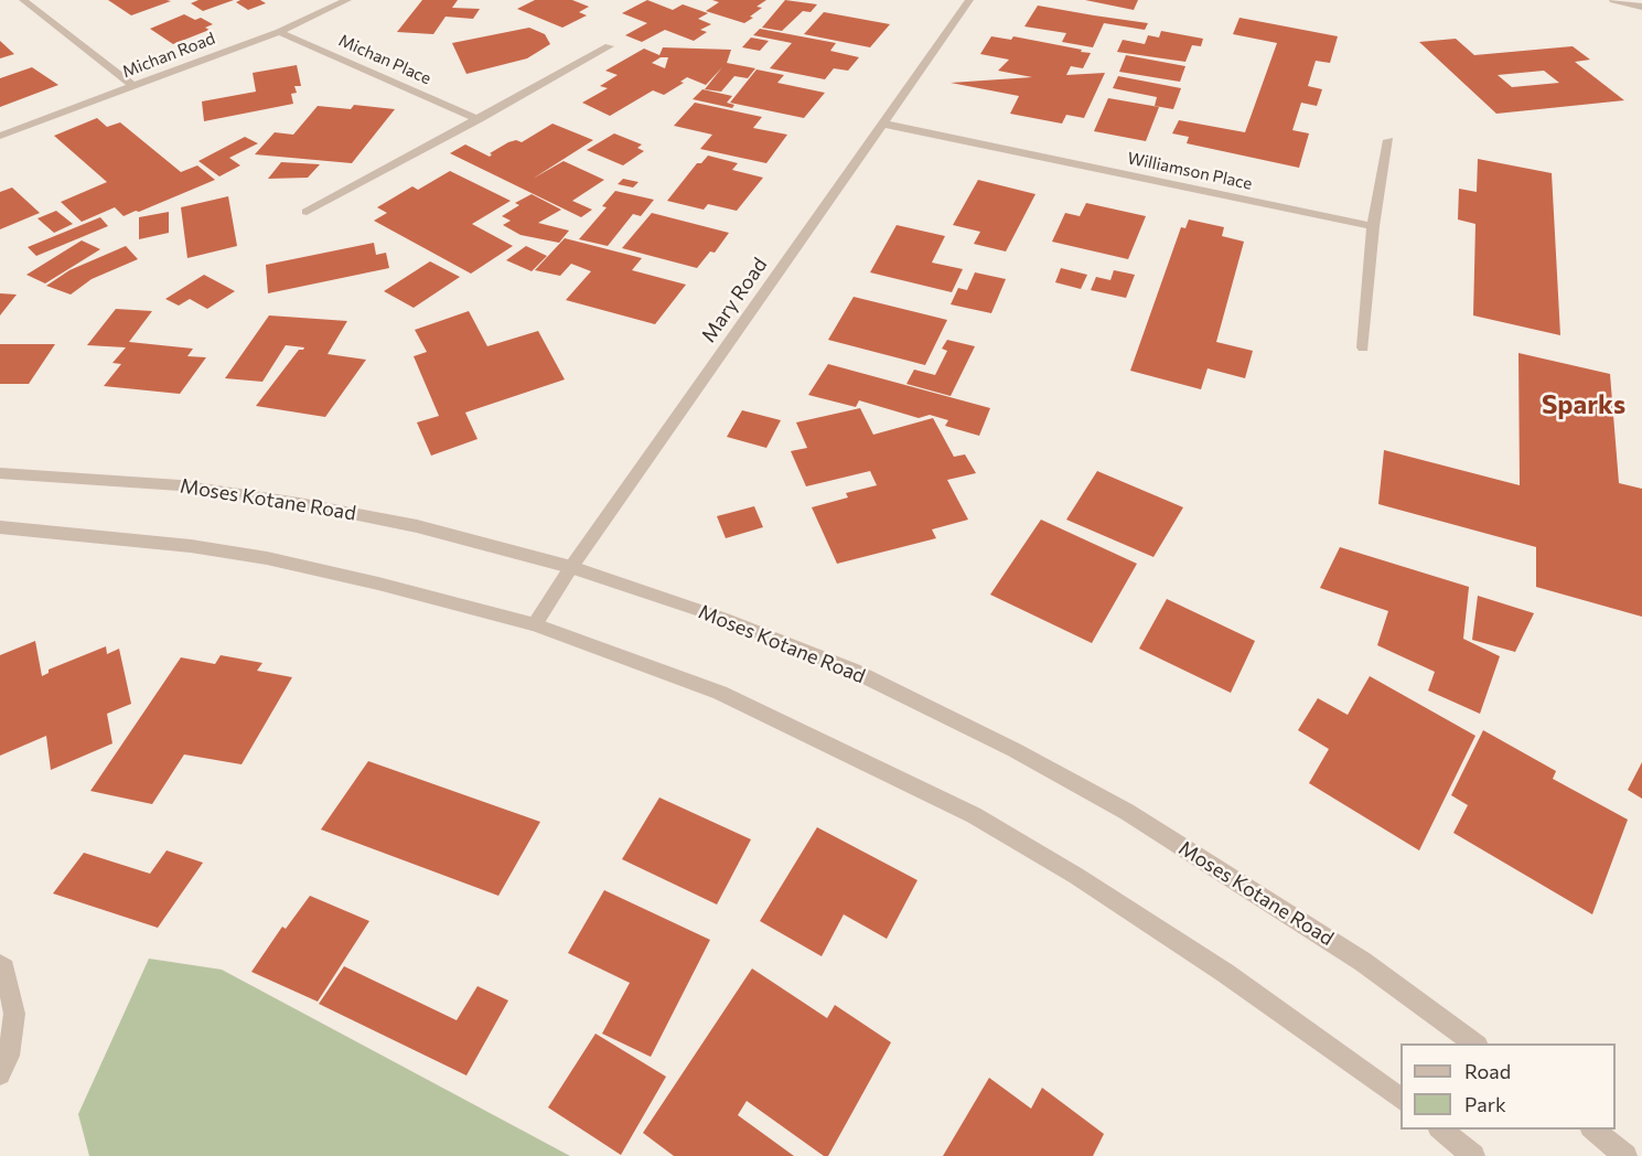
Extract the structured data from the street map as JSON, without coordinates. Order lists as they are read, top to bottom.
{
  "streets": {
    "street": [
      "Michan Road",
      "Michan Place",
      "Williamson Place",
      "Mary Road",
      "Moses Kotane Road"
    ]
  },
  "crossings": [
    ["Michan Road", "Michan Place"],
    ["Williamson Place", "Mary Road"],
    ["Mary Road", "Moses Kotane Road"]
  ],
  "districts": ["Sparks"],
  "legend": ["Road", "Park"]
}
